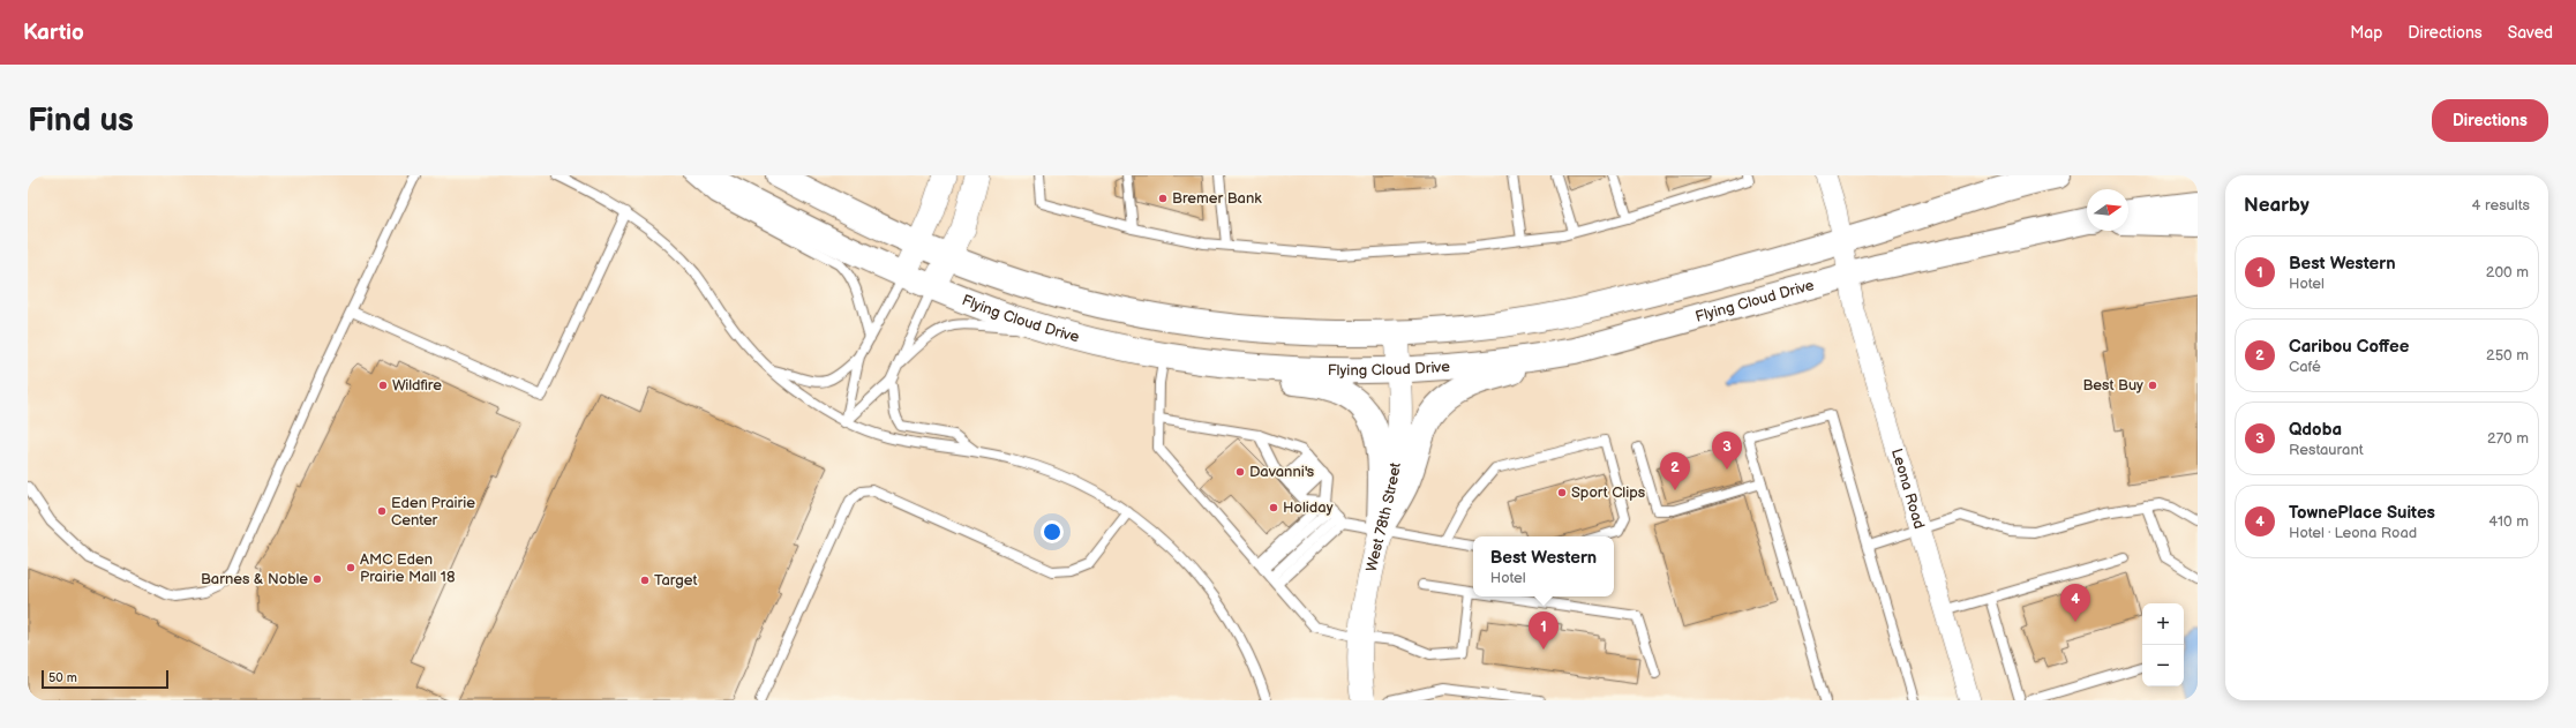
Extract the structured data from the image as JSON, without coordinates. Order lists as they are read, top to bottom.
{
  "streets": {
    "main road": ["Flying Cloud Drive"],
    "street": ["Leona Road", "West 78th Street"]
  },
  "crossings": [
    ["Flying Cloud Drive", "Leona Road"],
    ["Flying Cloud Drive", "West 78th Street"]
  ],
  "places": [
    "Bremer Bank",
    "Wildfire",
    "Best Buy",
    "Davanni's",
    "Sport Clips",
    "Holiday",
    "Eden Prairie Center",
    "AMC Eden Prairie Mall 18",
    "Barnes & Noble",
    "Target"
  ],
  "scale_bar": "50 m",
  "north": "right",
  "page": {
    "header": "Kartio",
    "nav": ["Map", "Directions", "Saved"],
    "buttons": "Directions",
    "title": "Find us",
    "heading": ["Nearby", "4 results"],
    "list": [
      {
        "mark": "1",
        "name": "Best Western",
        "note": "Hotel",
        "value": "200 m"
      },
      {
        "mark": "2",
        "name": "Caribou Coffee",
        "note": "Café",
        "value": "250 m"
      },
      {
        "mark": "3",
        "name": "Qdoba",
        "note": "Restaurant",
        "value": "270 m"
      },
      {
        "mark": "4",
        "name": "TownePlace Suites",
        "note": "Hotel · Leona Road",
        "value": "410 m"
      }
    ],
    "pins": [
      "3",
      "2",
      "4",
      "1"
    ],
    "popup": ["Best Western", "Hotel"],
    "map_buttons": ["+", "−"],
    "scale": "50 m"
  }
}
